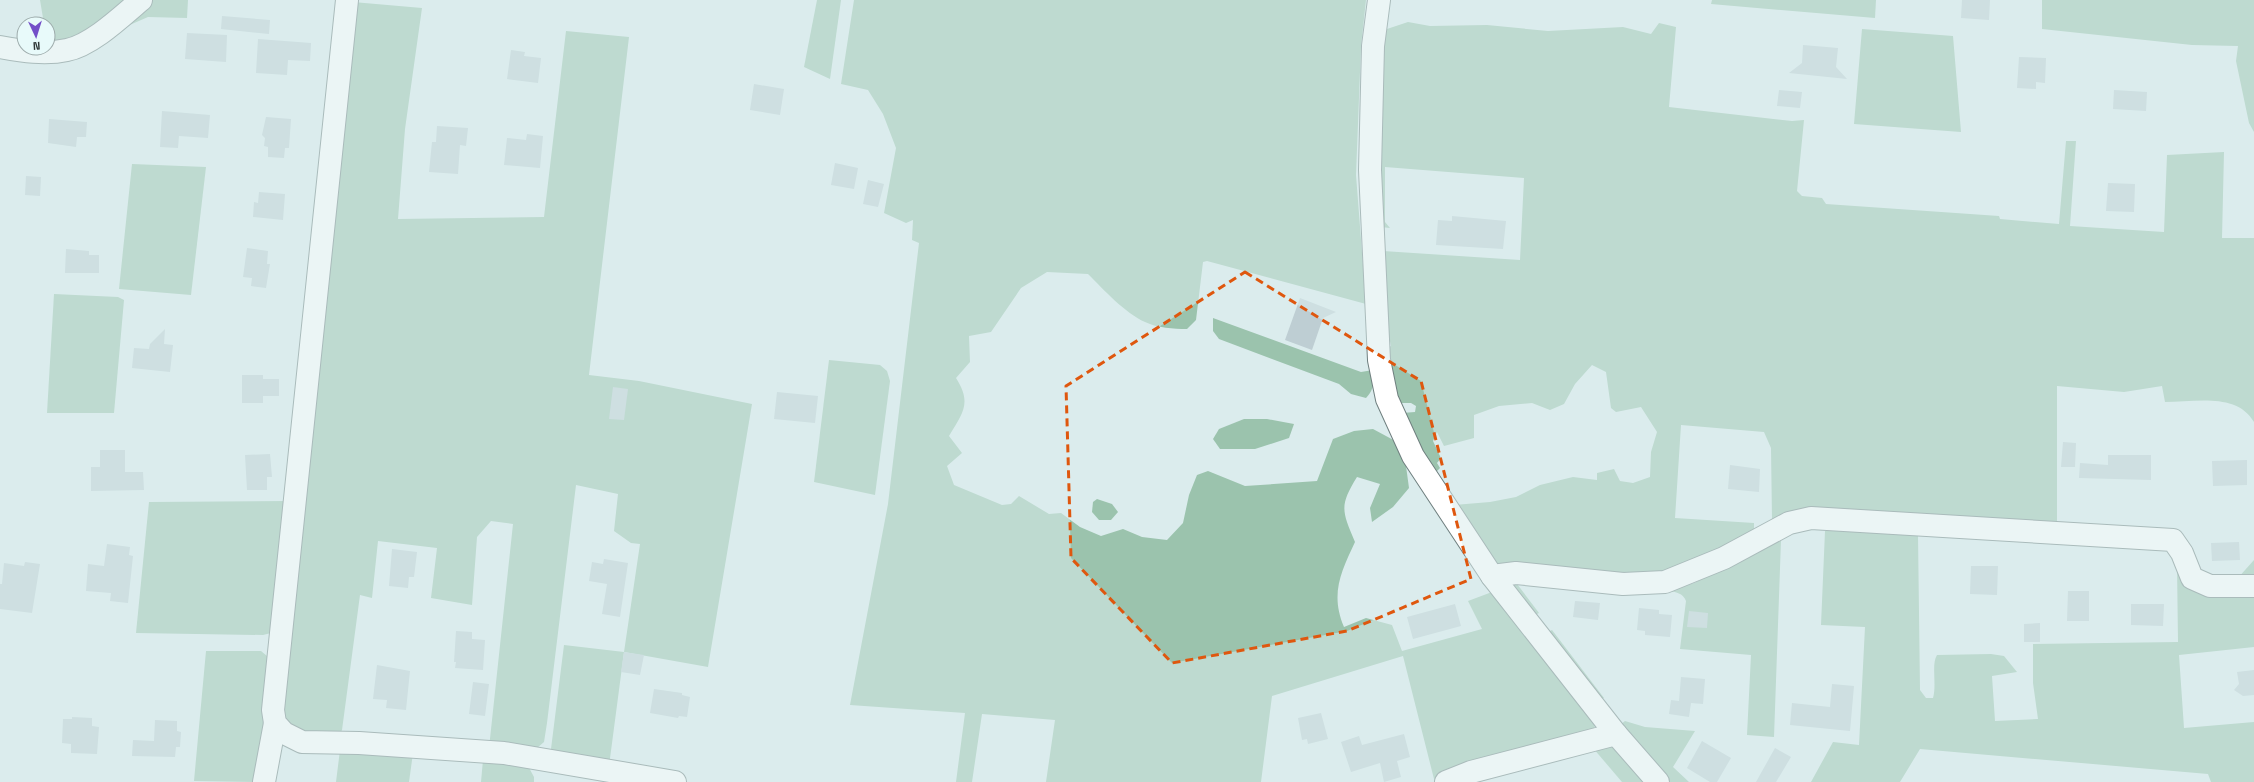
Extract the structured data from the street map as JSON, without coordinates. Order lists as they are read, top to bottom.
{
  "north": "bottom"
}
